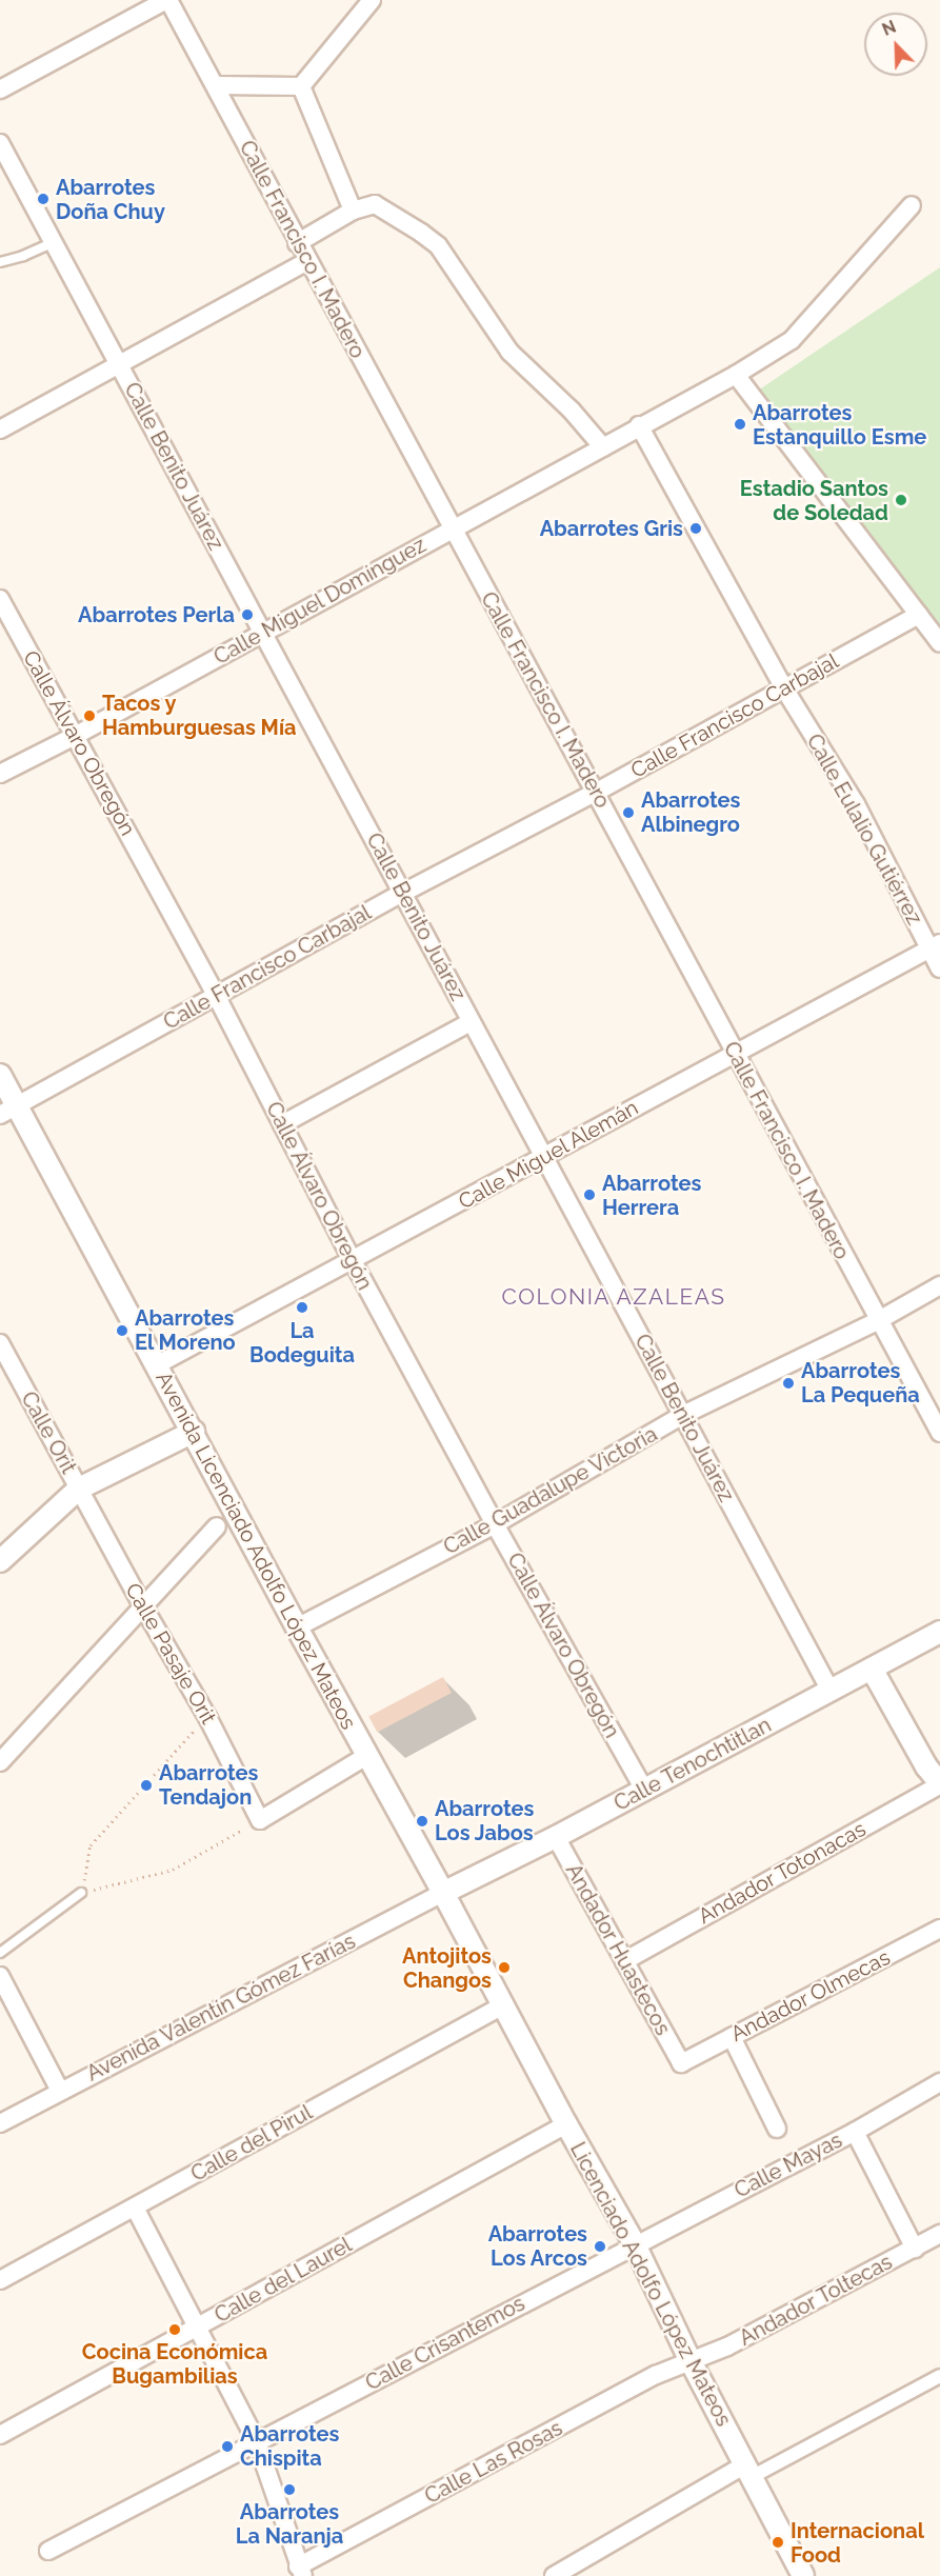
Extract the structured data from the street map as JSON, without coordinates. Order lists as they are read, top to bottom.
{
  "streets": {
    "street": [
      "Calle Francisco I. Madero",
      "Calle Benito Juárez",
      "Calle Miguel Domínguez",
      "Calle Francisco Carbajal",
      "Calle Álvaro Obregón",
      "Calle Eulalio Gutiérrez",
      "Calle Miguel Alemán",
      "Calle Orit",
      "Calle Guadalupe Victoria",
      "Avenida Licenciado Adolfo López Mateos",
      "Calle Pasaje Orit",
      "Calle Tenochtitlan",
      "Andador Totonacas",
      "Andador Huastecos",
      "Andador Olmecas",
      "Avenida Valentín Gómez Farías",
      "Calle del Pirul",
      "Calle Mayas",
      "Calle del Laurel",
      "Licenciado Adolfo López Mateos",
      "Andador Toltecas",
      "Calle Crisantemos",
      "Calle Las Rosas"
    ]
  },
  "crossings": [
    ["Calle Francisco I. Madero", "Calle Miguel Domínguez"],
    ["Calle Francisco I. Madero", "Calle Francisco Carbajal"],
    ["Calle Francisco I. Madero", "Calle Miguel Alemán"],
    ["Calle Francisco I. Madero", "Calle Guadalupe Victoria"],
    ["Calle Benito Juárez", "Calle Miguel Domínguez"],
    ["Calle Benito Juárez", "Calle Francisco Carbajal"],
    ["Calle Benito Juárez", "Calle Miguel Alemán"],
    ["Calle Benito Juárez", "Calle Guadalupe Victoria"],
    ["Calle Benito Juárez", "Calle Tenochtitlan"],
    ["Calle Miguel Domínguez", "Calle Álvaro Obregón"],
    ["Calle Miguel Domínguez", "Calle Eulalio Gutiérrez"],
    ["Calle Francisco Carbajal", "Calle Álvaro Obregón"],
    ["Calle Francisco Carbajal", "Calle Eulalio Gutiérrez"],
    ["Calle Francisco Carbajal", "Avenida Licenciado Adolfo López Mateos"],
    ["Calle Álvaro Obregón", "Calle Miguel Alemán"],
    ["Calle Álvaro Obregón", "Calle Guadalupe Victoria"],
    ["Calle Álvaro Obregón", "Calle Tenochtitlan"],
    ["Calle Eulalio Gutiérrez", "Calle Miguel Alemán"],
    ["Calle Miguel Alemán", "Avenida Licenciado Adolfo López Mateos"],
    ["Calle Orit", "Calle Pasaje Orit"],
    ["Calle Guadalupe Victoria", "Avenida Licenciado Adolfo López Mateos"],
    ["Avenida Licenciado Adolfo López Mateos", "Calle Tenochtitlan"],
    ["Avenida Licenciado Adolfo López Mateos", "Avenida Valentín Gómez Farías"],
    ["Avenida Licenciado Adolfo López Mateos", "Licenciado Adolfo López Mateos"],
    ["Calle Tenochtitlan", "Andador Huastecos"],
    ["Calle Tenochtitlan", "Avenida Valentín Gómez Farías"],
    ["Calle Tenochtitlan", "Licenciado Adolfo López Mateos"],
    ["Andador Totonacas", "Andador Huastecos"],
    ["Andador Huastecos", "Andador Olmecas"],
    ["Avenida Valentín Gómez Farías", "Licenciado Adolfo López Mateos"],
    ["Calle del Pirul", "Licenciado Adolfo López Mateos"],
    ["Calle Mayas", "Licenciado Adolfo López Mateos"],
    ["Calle Mayas", "Calle Crisantemos"],
    ["Calle del Laurel", "Licenciado Adolfo López Mateos"],
    ["Licenciado Adolfo López Mateos", "Andador Toltecas"],
    ["Licenciado Adolfo López Mateos", "Calle Crisantemos"],
    ["Licenciado Adolfo López Mateos", "Calle Las Rosas"],
    ["Andador Toltecas", "Calle Las Rosas"]
  ],
  "districts": ["COLONIA AZALEAS"],
  "places": [
    "Abarrotes Doña Chuy",
    "Abarrotes Estanquillo Esme",
    "Estadio Santos de Soledad",
    "Abarrotes Gris",
    "Abarrotes Perla",
    "Tacos y Hamburguesas Mía",
    "Abarrotes Albinegro",
    "Abarrotes Herrera",
    "La Bodeguita",
    "Abarrotes El Moreno",
    "Abarrotes La Pequeña",
    "Abarrotes Tendajon",
    "Abarrotes Los Jabos",
    "Antojitos Changos",
    "Abarrotes Los Arcos",
    "Cocina Económica Bugambilias",
    "Abarrotes Chispita",
    "Abarrotes La Naranja",
    "Internacional Food"
  ],
  "north": "top left"
}
